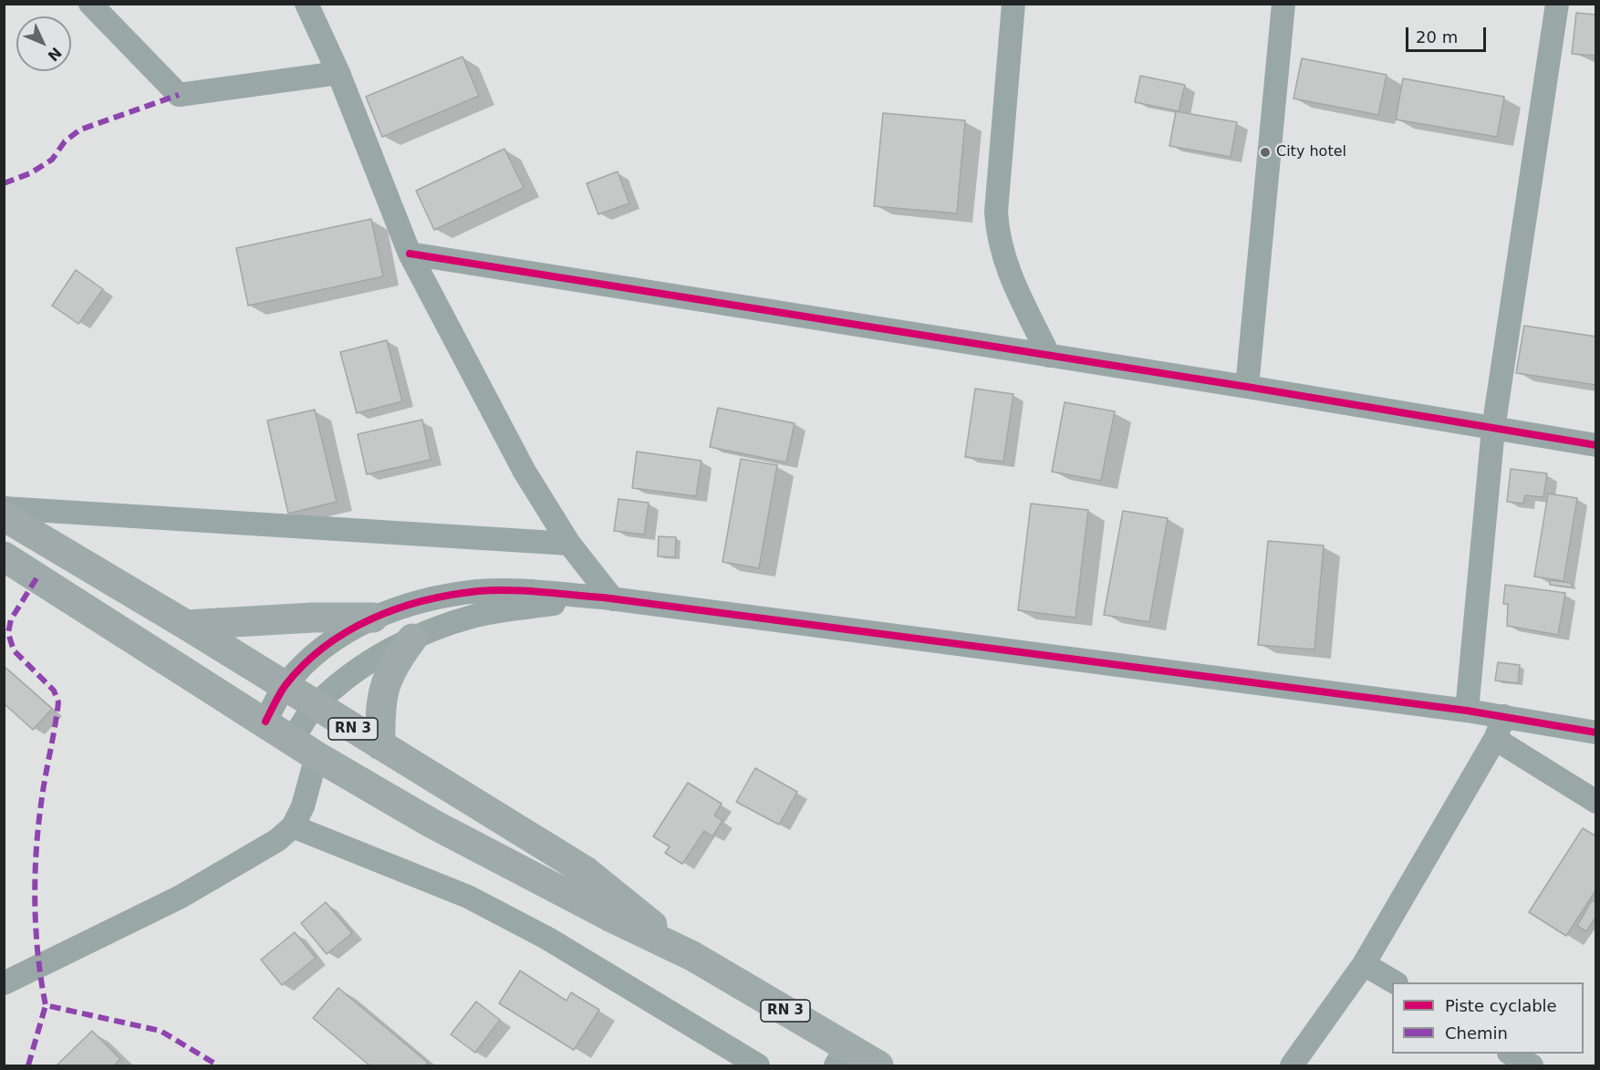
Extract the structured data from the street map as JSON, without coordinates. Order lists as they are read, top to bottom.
{
  "streets": {
    "main road": ["RN 3"]
  },
  "places": ["City hotel"],
  "legend": ["Piste cyclable", "Chemin"],
  "scale_bar": "20 m",
  "north": "bottom right"
}
